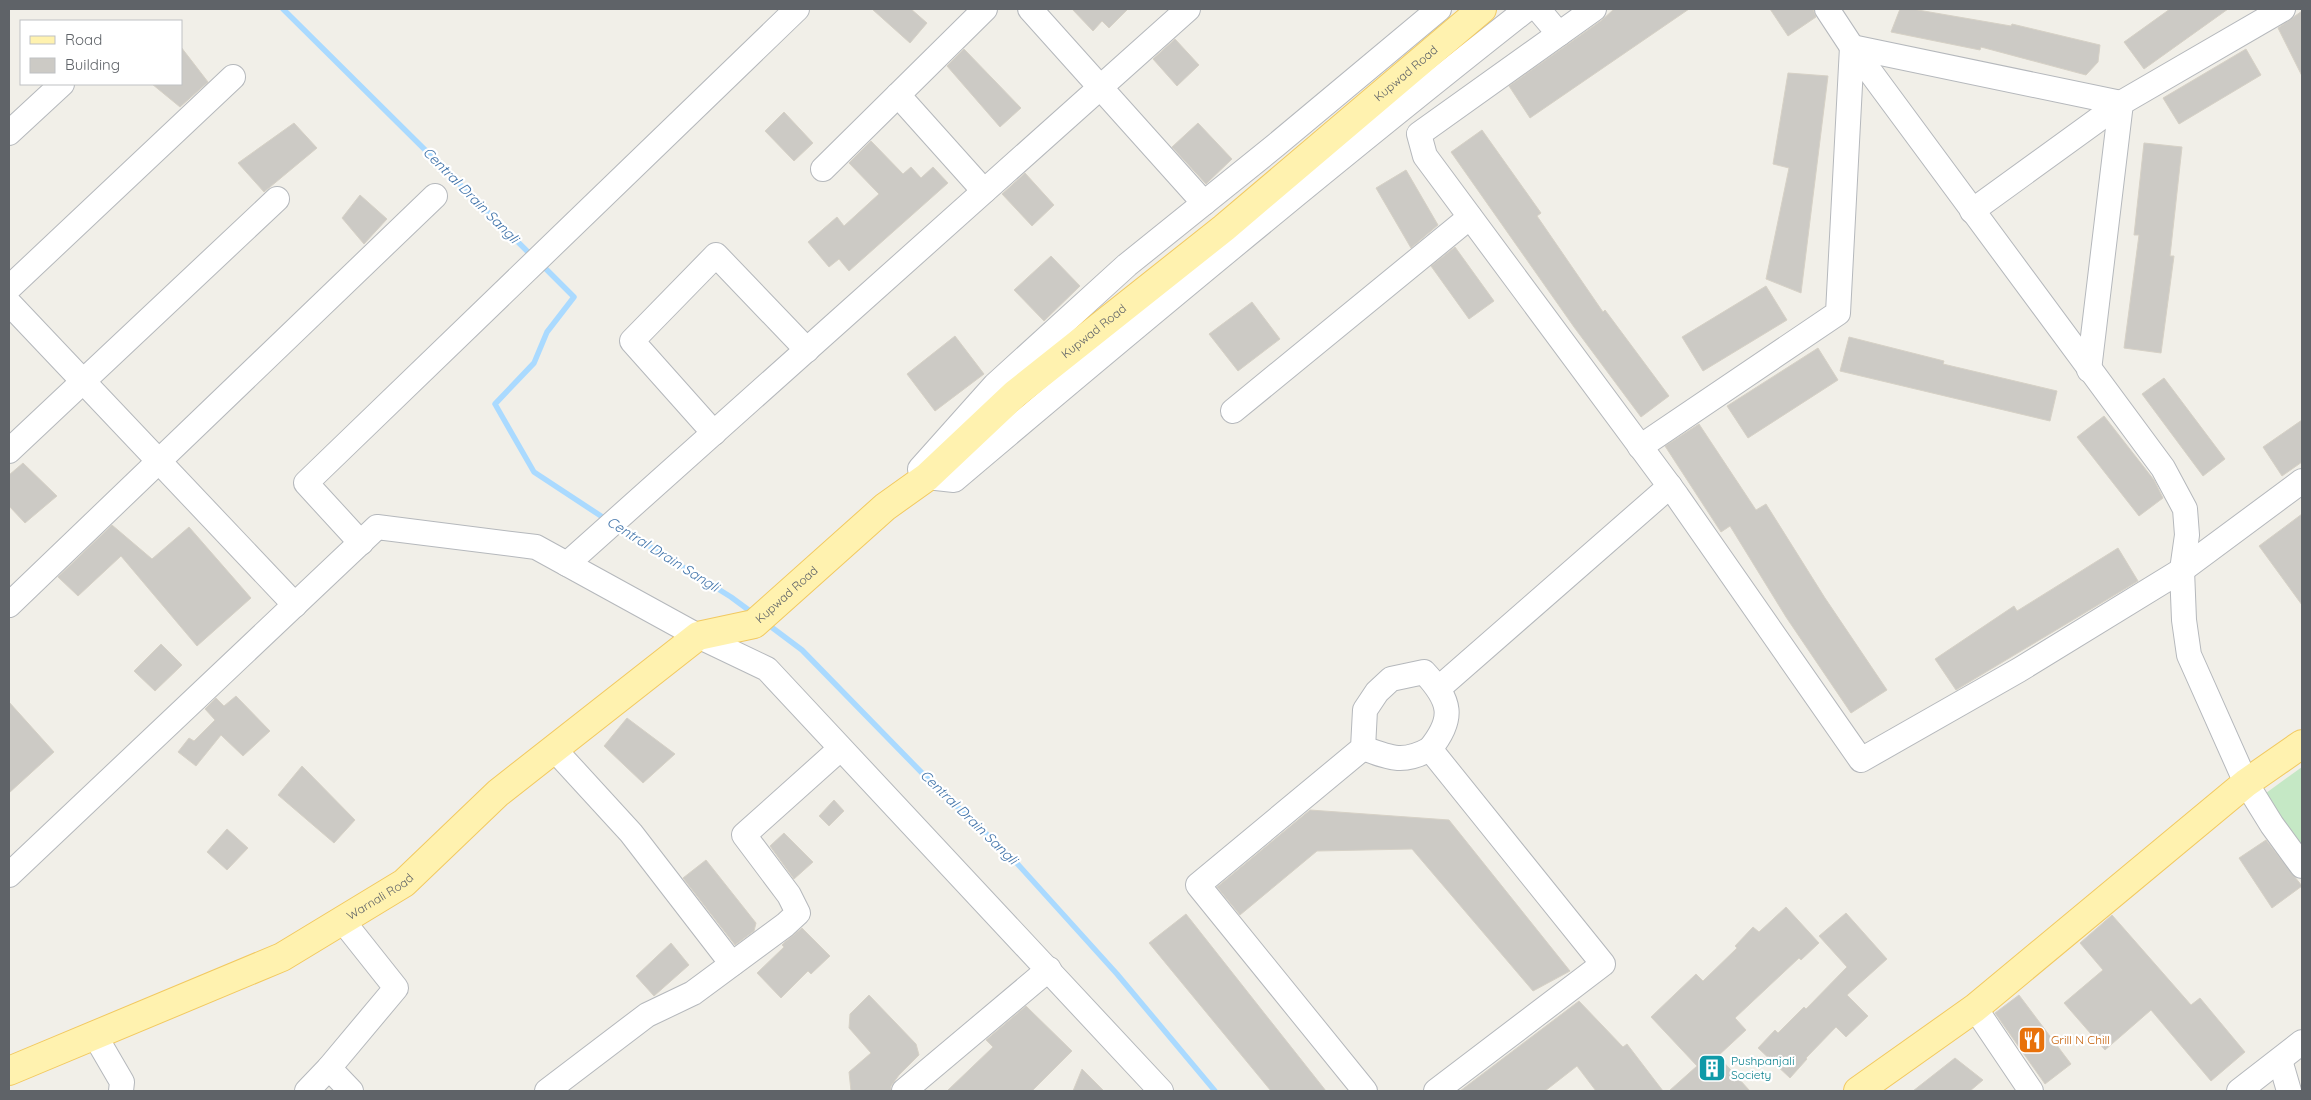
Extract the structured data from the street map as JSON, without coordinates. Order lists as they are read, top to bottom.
{
  "streets": {
    "main road": ["Kupwad Road", "Warnali Road"]
  },
  "crossings": [
    ["Kupwad Road", "Warnali Road"]
  ],
  "water": ["Central Drain Sangli"],
  "places": {
    "restaurant": ["Grill N Chill"],
    "building": ["Pushpanjali Society"]
  },
  "legend": ["Road", "Building"]
}
